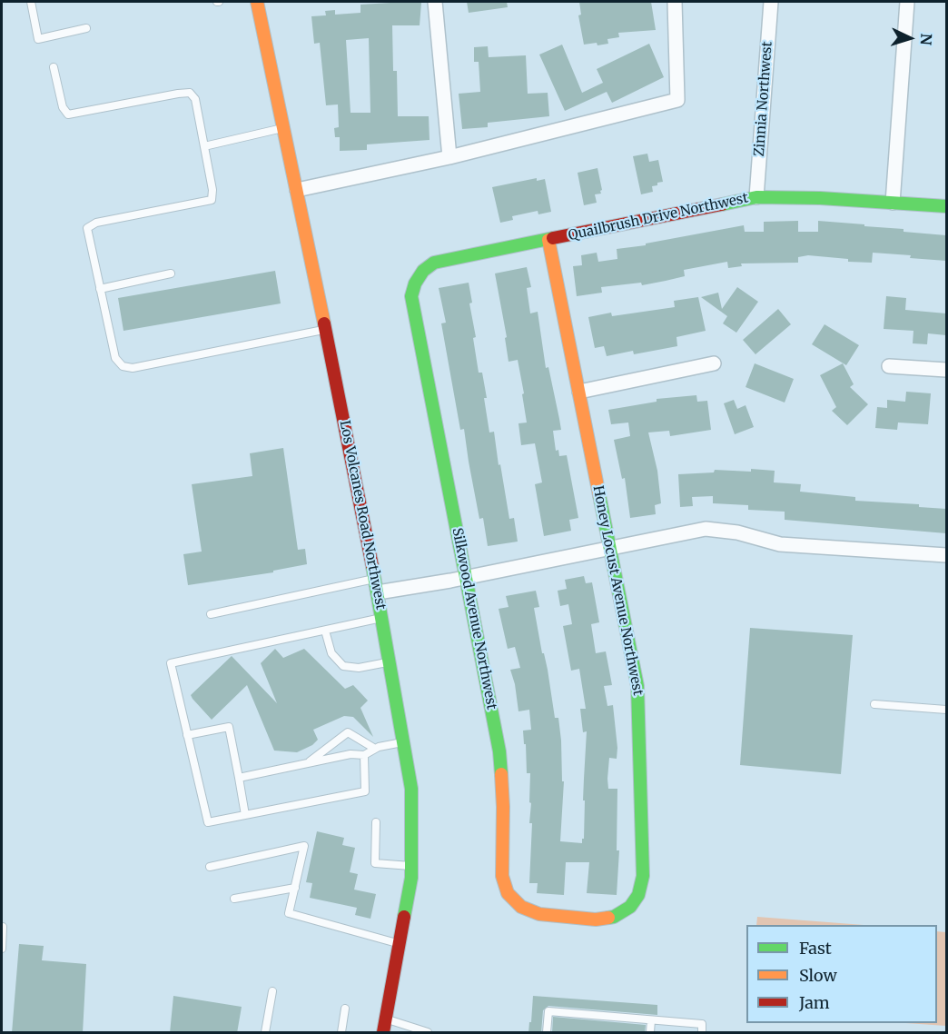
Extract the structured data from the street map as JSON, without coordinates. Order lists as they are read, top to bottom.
{
  "streets": {
    "street": [
      "Zinnia Northwest",
      "Quailbrush Drive Northwest",
      "Los Volcanes Road Northwest",
      "Honey Locust Avenue Northwest",
      "Silkwood Avenue Northwest"
    ]
  },
  "crossings": [
    ["Zinnia Northwest", "Quailbrush Drive Northwest"],
    ["Quailbrush Drive Northwest", "Honey Locust Avenue Northwest"],
    ["Quailbrush Drive Northwest", "Silkwood Avenue Northwest"],
    ["Honey Locust Avenue Northwest", "Silkwood Avenue Northwest"]
  ],
  "legend": ["Fast", "Slow", "Jam"],
  "north": "right"
}
